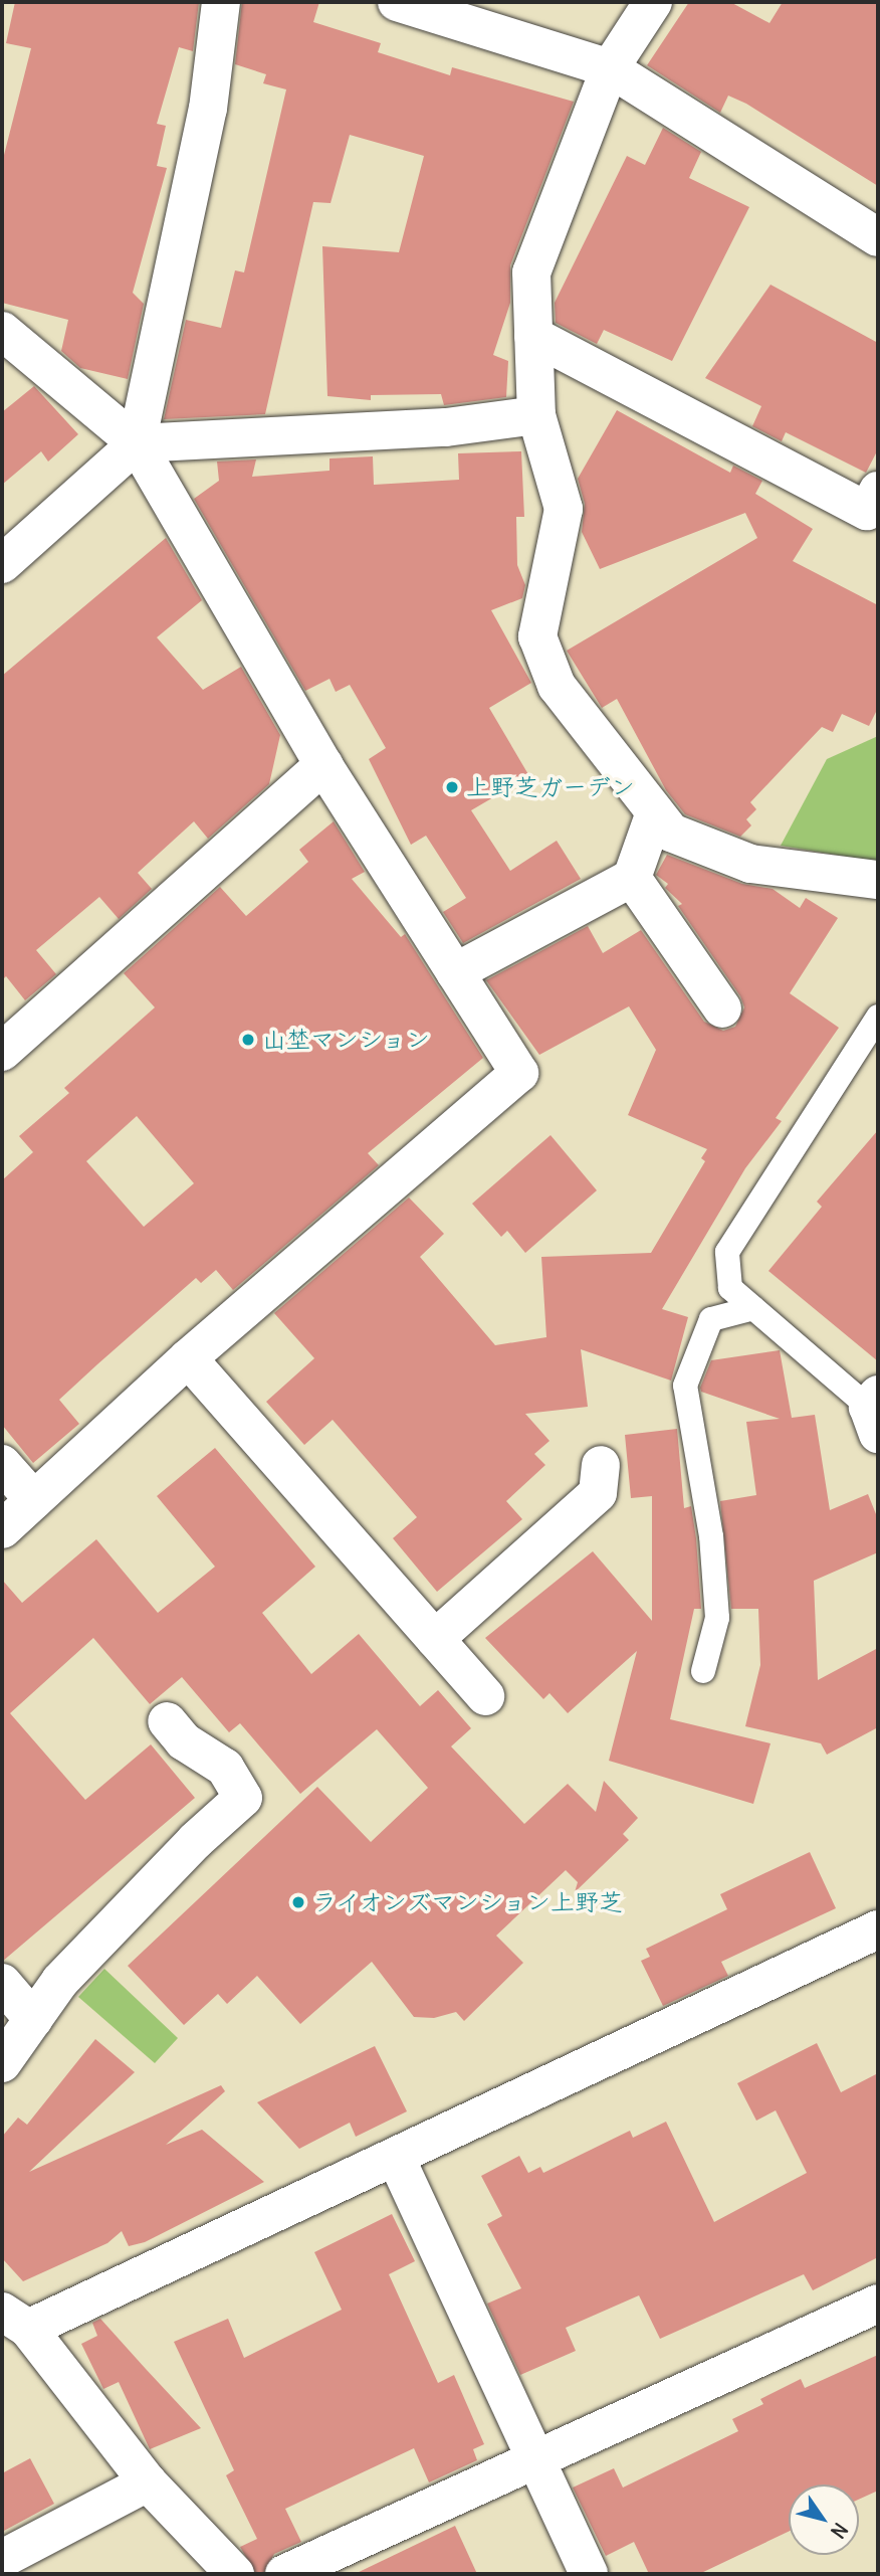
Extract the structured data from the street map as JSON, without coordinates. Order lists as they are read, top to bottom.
{
  "places": ["上野芝ガーデン", "山埜マンション", "ライオンズマンション上野芝"],
  "north": "bottom right"
}
